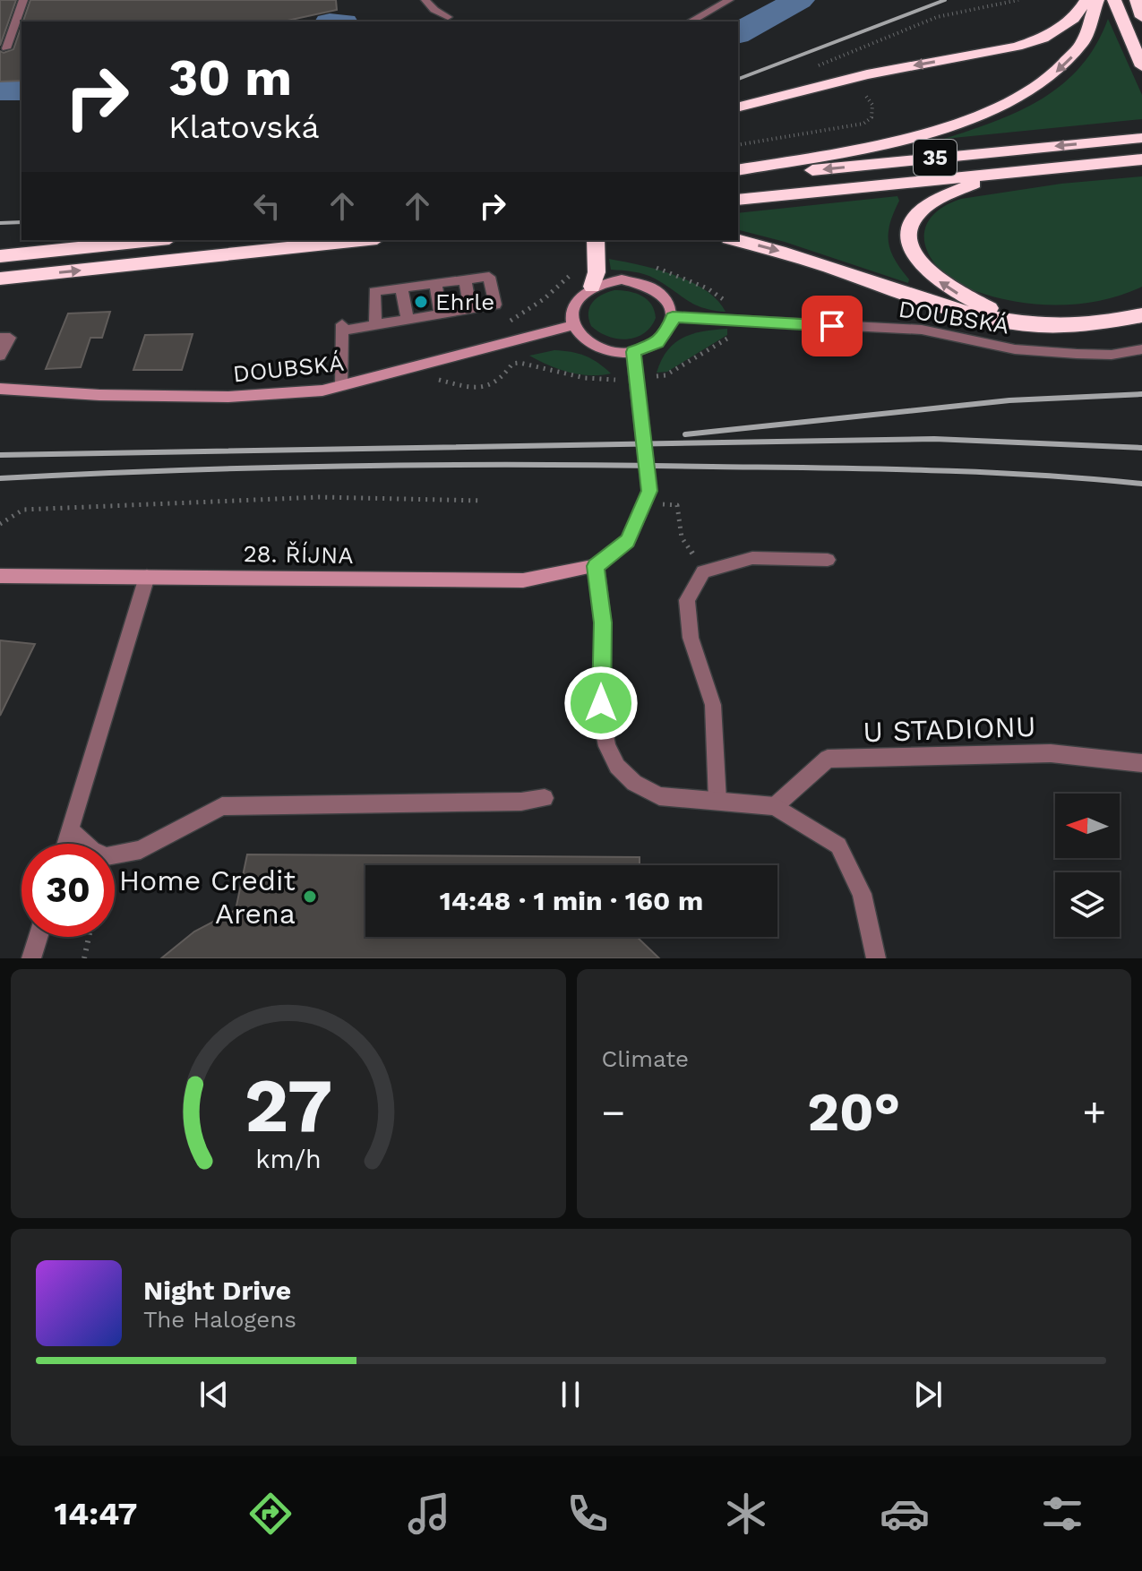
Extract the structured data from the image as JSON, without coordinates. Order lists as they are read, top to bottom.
{
  "streets": {
    "highway": ["35"],
    "street": ["DOUBSKÁ", "28. ŘÍJNA", "U STADIONU"]
  },
  "places": ["Ehrle", "Home Credit Arena"],
  "north": "left",
  "page": {
    "turn": ["30 m", "Klatovská"],
    "limit": "30",
    "trip": "14:48 · 1 min · 160 m",
    "tile": "Climate",
    "heat": ["−", "20°", "+"],
    "song": ["Night Drive", "The Halogens"],
    "tabs": "14:47",
    "gauge": ["27", "km/h"]
  }
}
